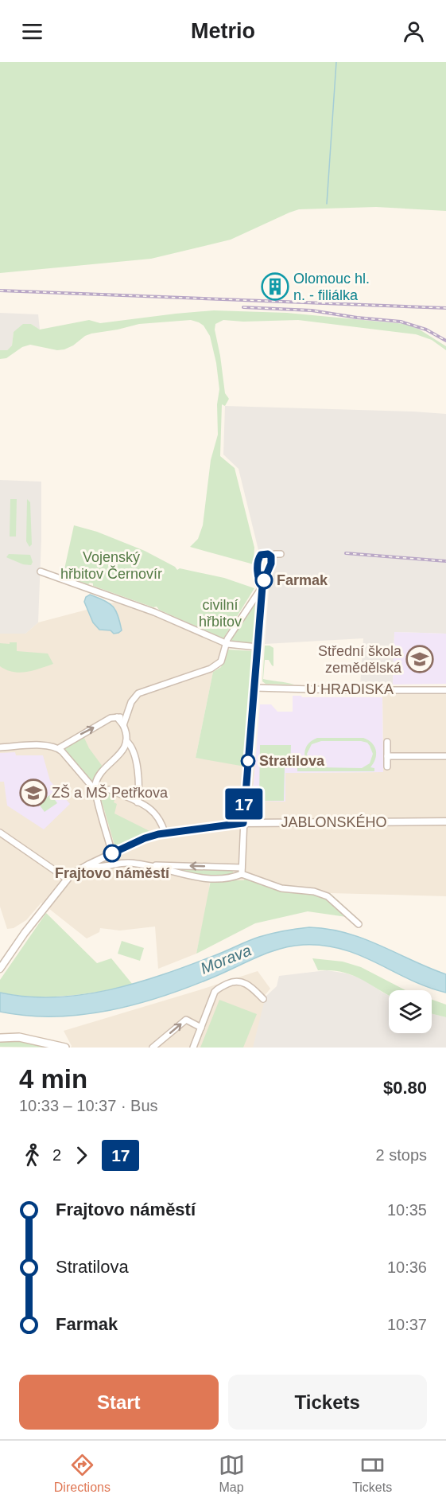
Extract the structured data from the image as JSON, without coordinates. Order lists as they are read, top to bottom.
{
  "streets": {
    "street": ["U HRADISKA", "JABLONSKÉHO"]
  },
  "water": ["Morava"],
  "parks": ["Vojenský hřbitov Černovír", "civilní hřbitov"],
  "places": {
    "building": ["Olomouc hl. n. - filiálka"],
    "other": ["Farmak", "Stratilova", "Frajtovo náměstí"],
    "school or university": ["Střední škola zemědělská", "ZŠ a MŠ Petřkova"]
  },
  "lines": ["bus line 17"],
  "page": {
    "header": "Metrio",
    "on_map": "17",
    "heading": ["4 min", "10:33 – 10:37 · Bus", "$0.80"],
    "legs": ["2", "17", "2 stops"],
    "list": [
      {
        "name": "Frajtovo náměstí",
        "value": "10:35"
      },
      {
        "name": "Stratilova",
        "value": "10:36"
      },
      {
        "name": "Farmak",
        "value": "10:37"
      }
    ],
    "buttons": ["Start", "Tickets"],
    "tabs": ["Directions", "Map", "Tickets"]
  }
}
